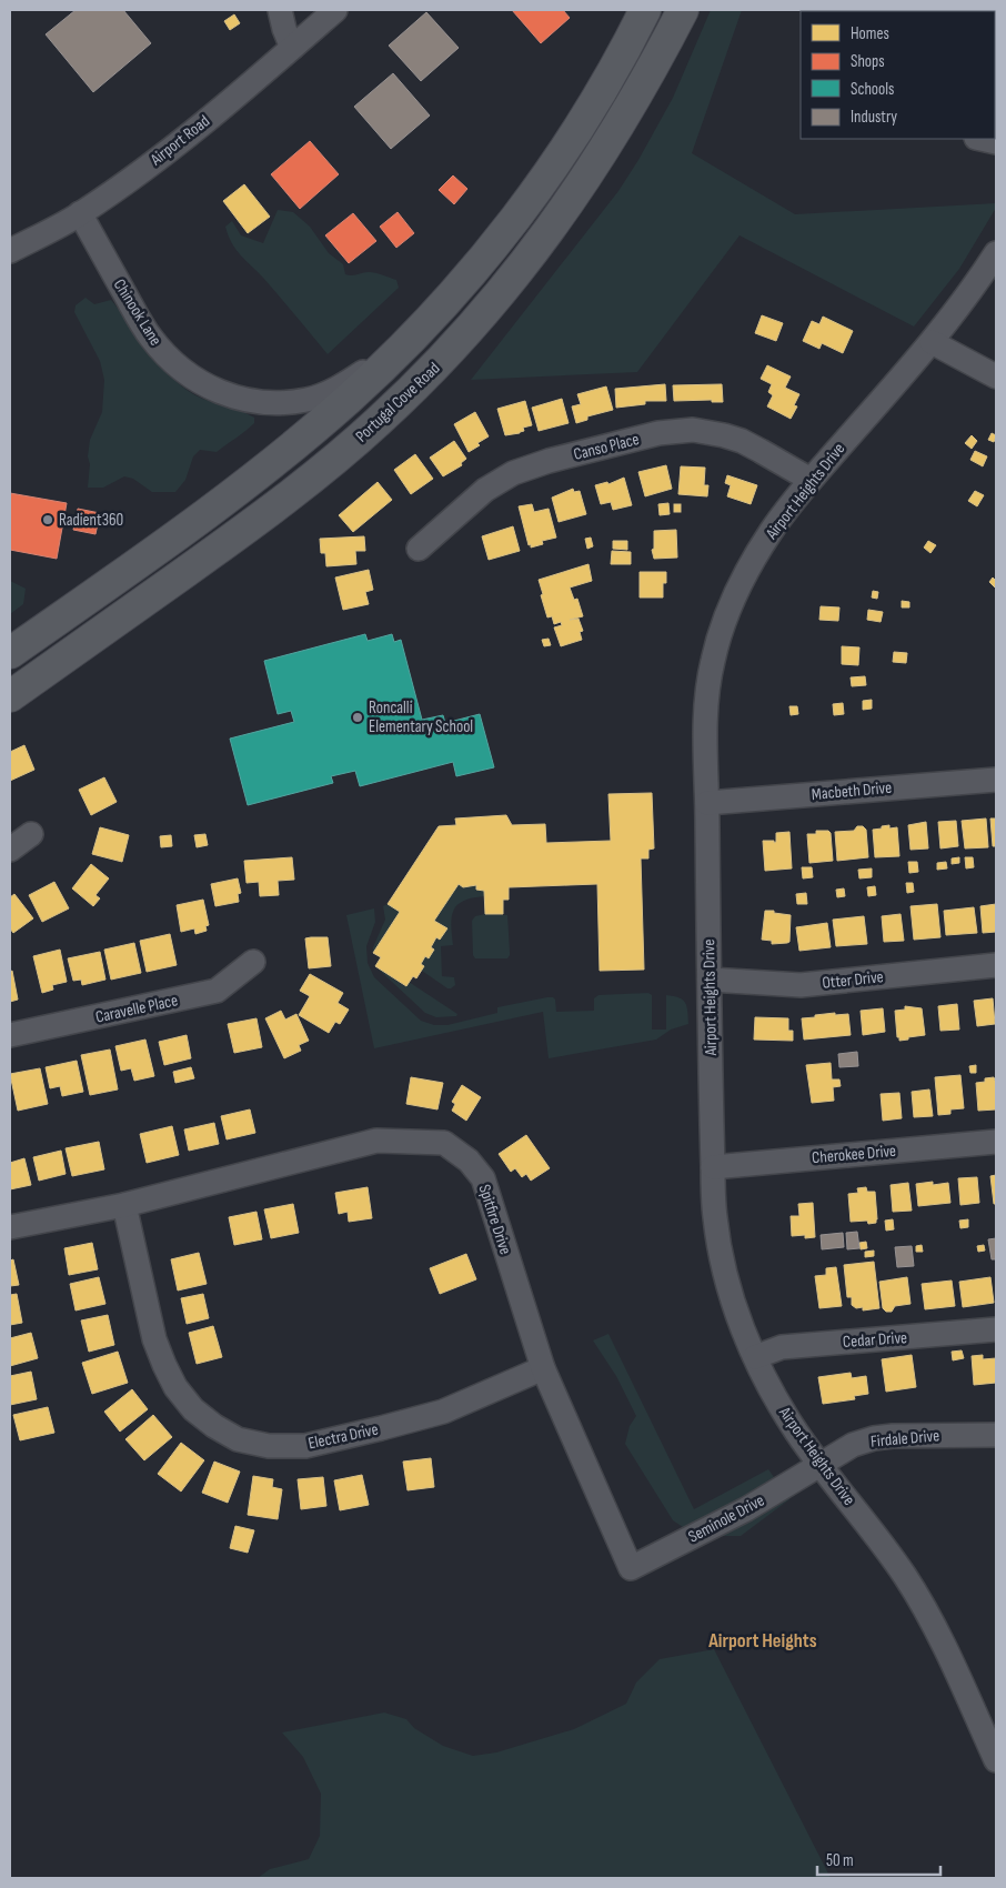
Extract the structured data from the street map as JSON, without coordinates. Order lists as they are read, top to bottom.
{
  "streets": {
    "main road": ["Portugal Cove Road"],
    "street": [
      "Airport Road",
      "Chinook Lane",
      "Canso Place",
      "Airport Heights Drive",
      "Macbeth Drive",
      "Otter Drive",
      "Caravelle Place",
      "Cherokee Drive",
      "Spitfire Drive",
      "Cedar Drive",
      "Electra Drive",
      "Firdale Drive",
      "Seminole Drive"
    ]
  },
  "crossings": [
    ["Airport Road", "Chinook Lane"],
    ["Canso Place", "Airport Heights Drive"],
    ["Airport Heights Drive", "Macbeth Drive"],
    ["Airport Heights Drive", "Otter Drive"],
    ["Airport Heights Drive", "Cherokee Drive"],
    ["Airport Heights Drive", "Cedar Drive"],
    ["Airport Heights Drive", "Firdale Drive"],
    ["Airport Heights Drive", "Seminole Drive"],
    ["Spitfire Drive", "Electra Drive"],
    ["Spitfire Drive", "Seminole Drive"],
    ["Firdale Drive", "Seminole Drive"]
  ],
  "districts": ["Airport Heights"],
  "places": ["Radient360", "Roncalli Elementary School"],
  "legend": [
    "Homes",
    "Shops",
    "Schools",
    "Industry"
  ],
  "scale_bar": "50 m"
}
